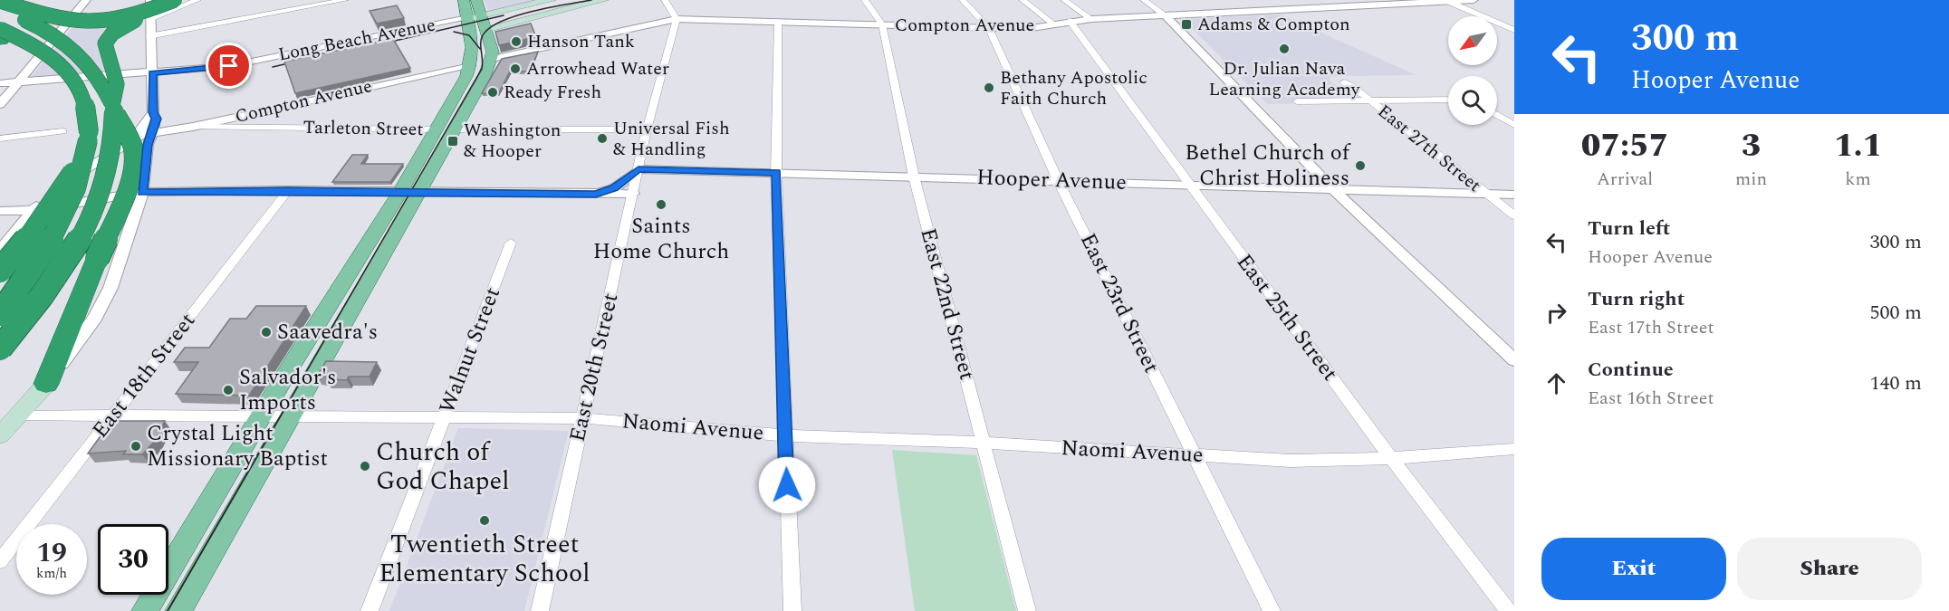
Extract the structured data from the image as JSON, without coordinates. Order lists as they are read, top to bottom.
{
  "streets": {
    "main road": ["Long Beach Avenue"],
    "street": [
      "Compton Avenue",
      "Tarleton Street",
      "East 27th Street",
      "Hooper Avenue",
      "East 23rd Street",
      "East 22nd Street",
      "East 25th Street",
      "Walnut Street",
      "East 20th Street",
      "East 18th Street",
      "Naomi Avenue"
    ]
  },
  "crossings": [
    ["Compton Avenue", "Tarleton Street"],
    ["Compton Avenue", "East 23rd Street"],
    ["Compton Avenue", "East 22nd Street"],
    ["Compton Avenue", "East 25th Street"],
    ["Compton Avenue", "East 20th Street"],
    ["Tarleton Street", "East 20th Street"],
    ["East 27th Street", "Hooper Avenue"],
    ["Hooper Avenue", "East 23rd Street"],
    ["Hooper Avenue", "East 22nd Street"],
    ["Hooper Avenue", "East 25th Street"],
    ["Hooper Avenue", "East 20th Street"],
    ["East 23rd Street", "Naomi Avenue"],
    ["East 22nd Street", "Naomi Avenue"],
    ["East 25th Street", "Naomi Avenue"],
    ["Walnut Street", "Naomi Avenue"],
    ["East 20th Street", "Naomi Avenue"],
    ["East 18th Street", "Naomi Avenue"]
  ],
  "places": {
    "transit": ["Adams & Compton", "Washington & Hooper"],
    "other": [
      "Hanson Tank",
      "Dr. Julian Nava Learning Academy",
      "Arrowhead Water",
      "Bethany Apostolic Faith Church",
      "Ready Fresh",
      "Universal Fish & Handling",
      "Bethel Church of Christ Holiness",
      "Saints Home Church",
      "Saavedra's",
      "Salvador's Imports",
      "Crystal Light Missionary Baptist",
      "Church of God Chapel",
      "Twentieth Street Elementary School"
    ]
  },
  "north": "bottom left",
  "page": {
    "turn": ["300 m", "Hooper Avenue"],
    "eta": [
      "07:57",
      "Arrival",
      "3",
      "min",
      "1.1",
      "km"
    ],
    "list": [
      {
        "name": "Turn left",
        "note": "Hooper Avenue",
        "value": "300 m"
      },
      {
        "name": "Turn right",
        "note": "East 17th Street",
        "value": "500 m"
      },
      {
        "name": "Continue",
        "note": "East 16th Street",
        "value": "140 m"
      }
    ],
    "speed": "19 km/h",
    "limit": "30",
    "buttons": ["Exit", "Share"]
  }
}
